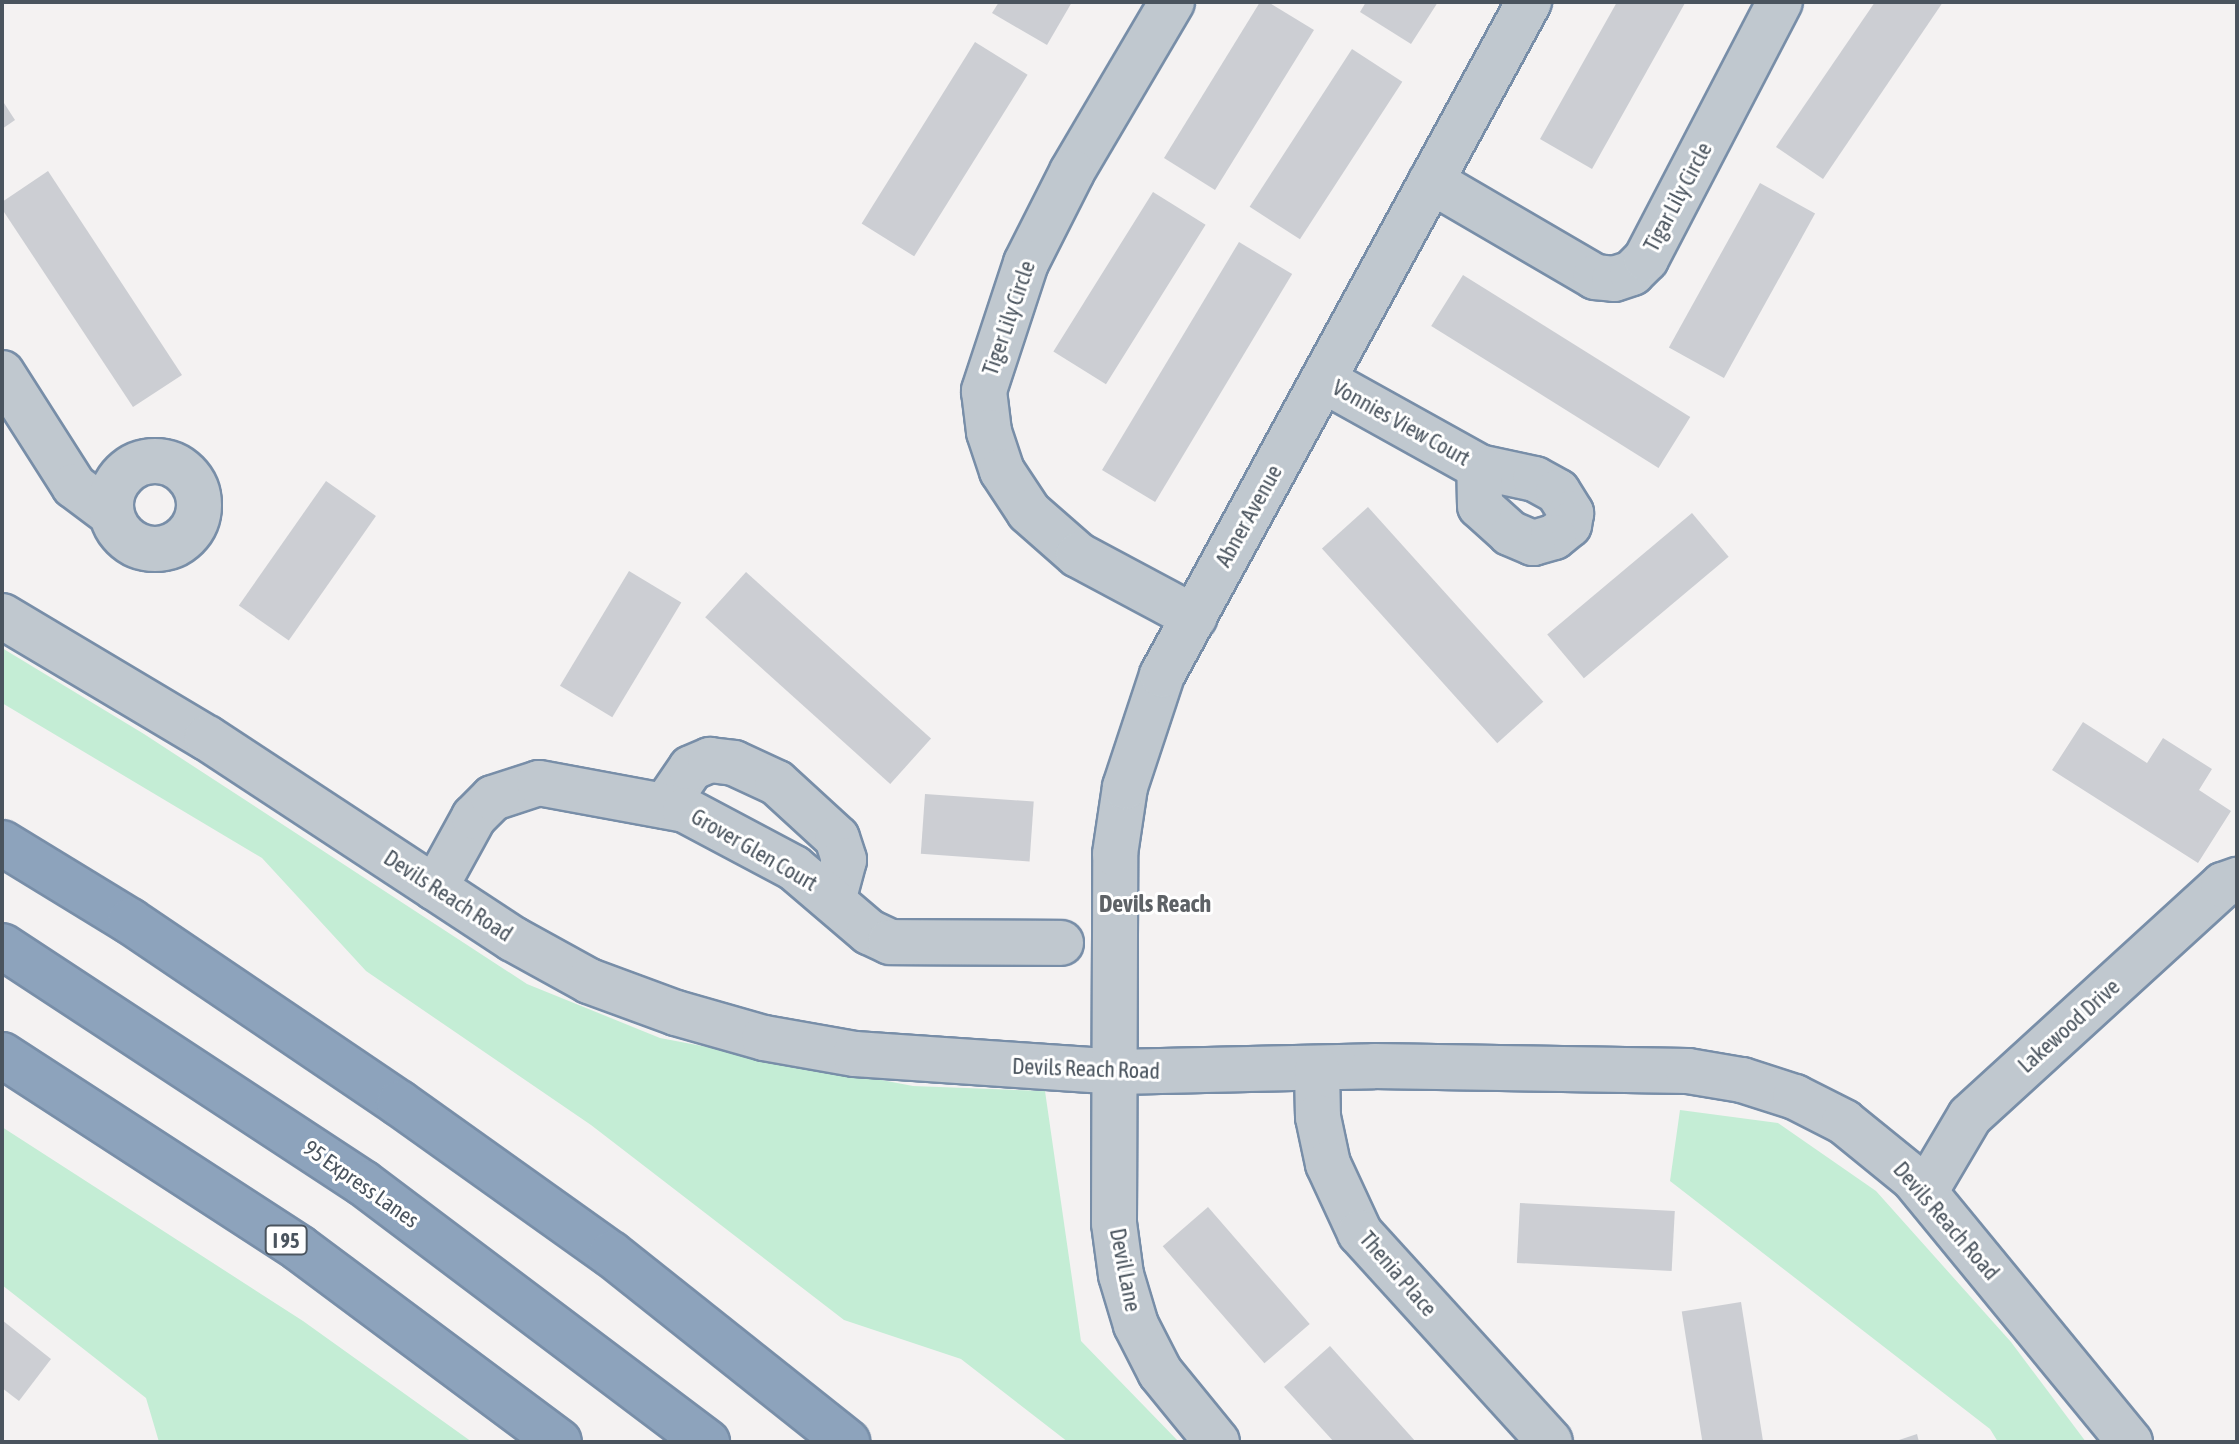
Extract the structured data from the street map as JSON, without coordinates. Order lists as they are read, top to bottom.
{
  "streets": {
    "highway": ["95 Express Lanes", "I 95"],
    "street": [
      "Tigar Lily Circle",
      "Tiger Lily Circle",
      "Vonnies View Court",
      "Abner Avenue",
      "Grover Glen Court",
      "Devils Reach Road",
      "Lakewood Drive",
      "Devil Lane",
      "Thenia Place"
    ]
  },
  "crossings": [
    ["Tigar Lily Circle", "Abner Avenue"],
    ["Tiger Lily Circle", "Abner Avenue"],
    ["Vonnies View Court", "Abner Avenue"],
    ["Abner Avenue", "Devils Reach Road"],
    ["Abner Avenue", "Devil Lane"],
    ["Grover Glen Court", "Devils Reach Road"],
    ["Devils Reach Road", "Lakewood Drive"],
    ["Devils Reach Road", "Devil Lane"],
    ["Devils Reach Road", "Thenia Place"]
  ],
  "districts": ["Devils Reach"]
}
